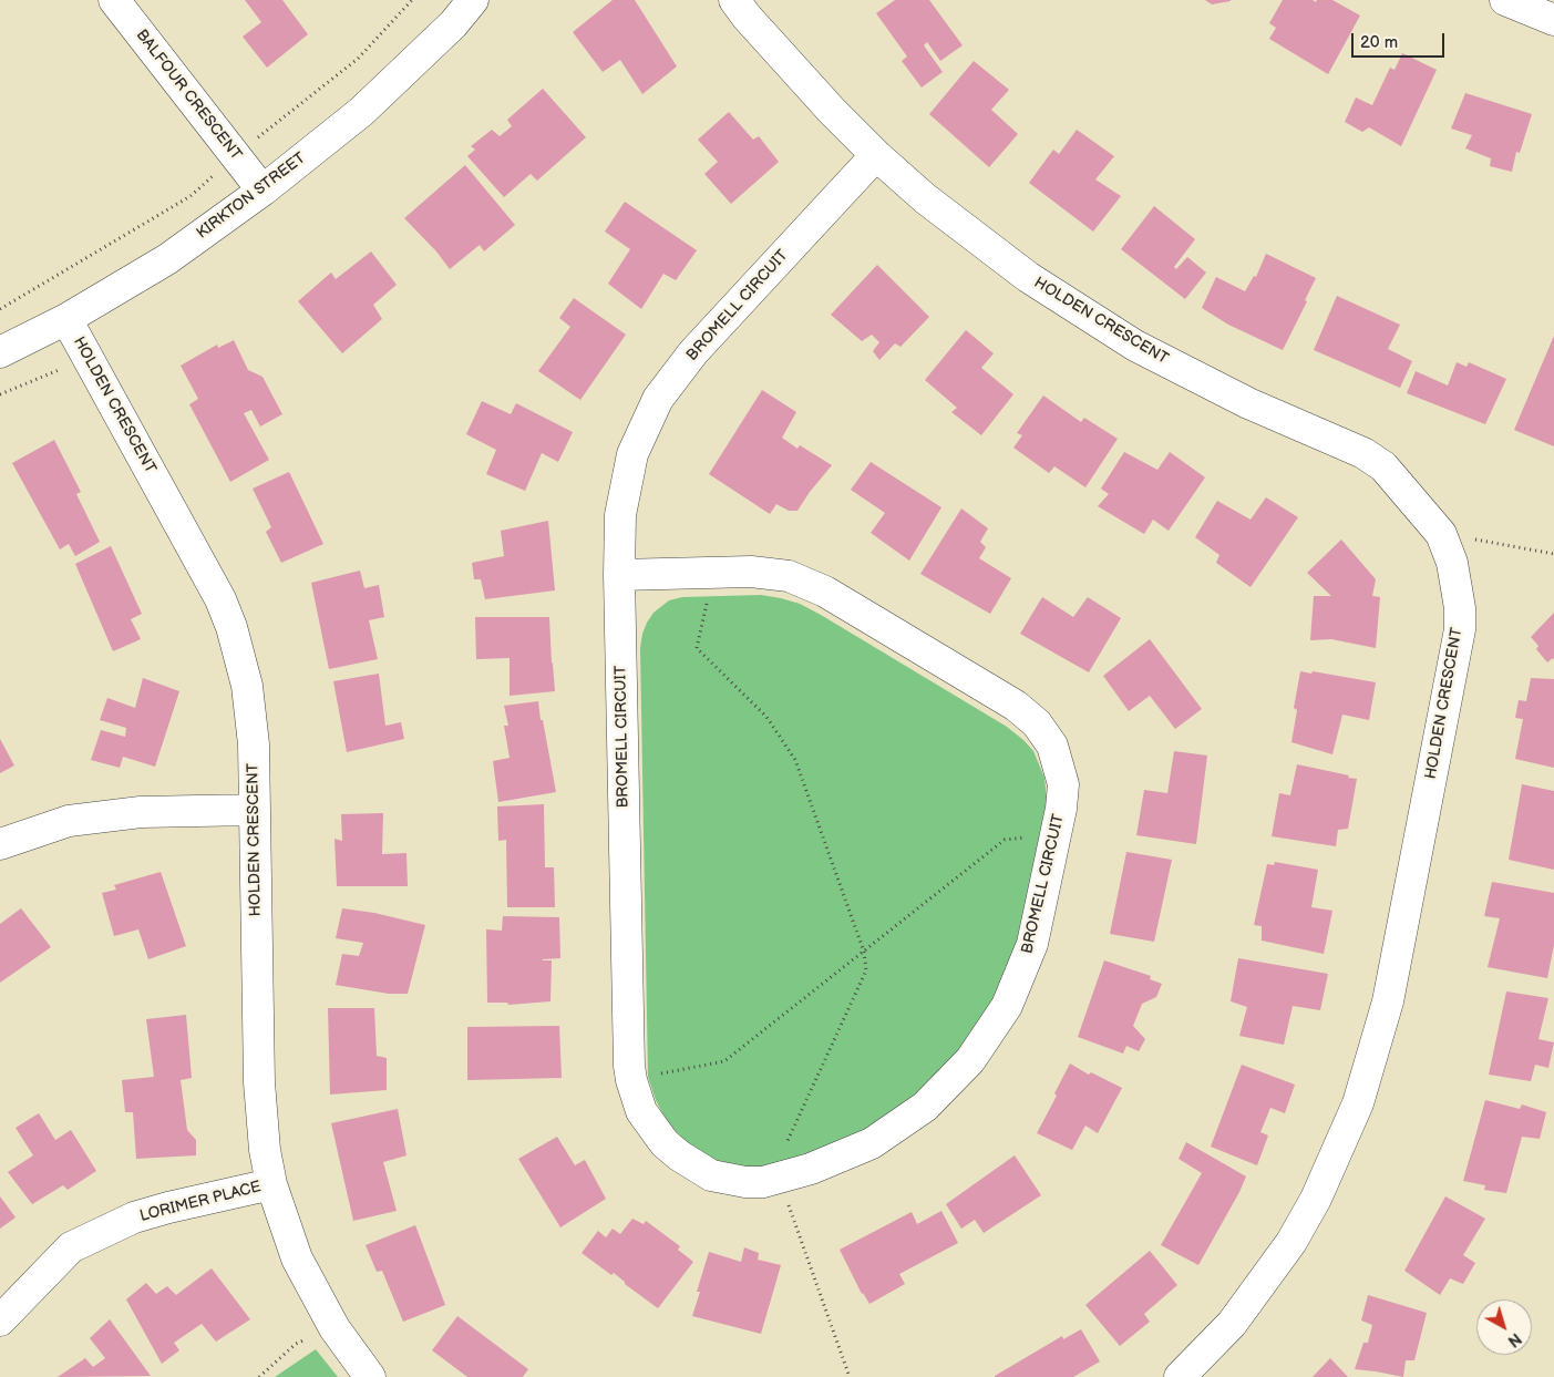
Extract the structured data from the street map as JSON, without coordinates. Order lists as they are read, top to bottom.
{
  "streets": {
    "street": [
      "BALFOUR CRESCENT",
      "KIRKTON STREET",
      "BROMELL CIRCUIT",
      "HOLDEN CRESCENT",
      "LORIMER PLACE"
    ]
  },
  "crossings": [
    ["BALFOUR CRESCENT", "KIRKTON STREET"],
    ["KIRKTON STREET", "HOLDEN CRESCENT"],
    ["BROMELL CIRCUIT", "HOLDEN CRESCENT"],
    ["HOLDEN CRESCENT", "LORIMER PLACE"]
  ],
  "scale_bar": "20 m",
  "north": "bottom right"
}
